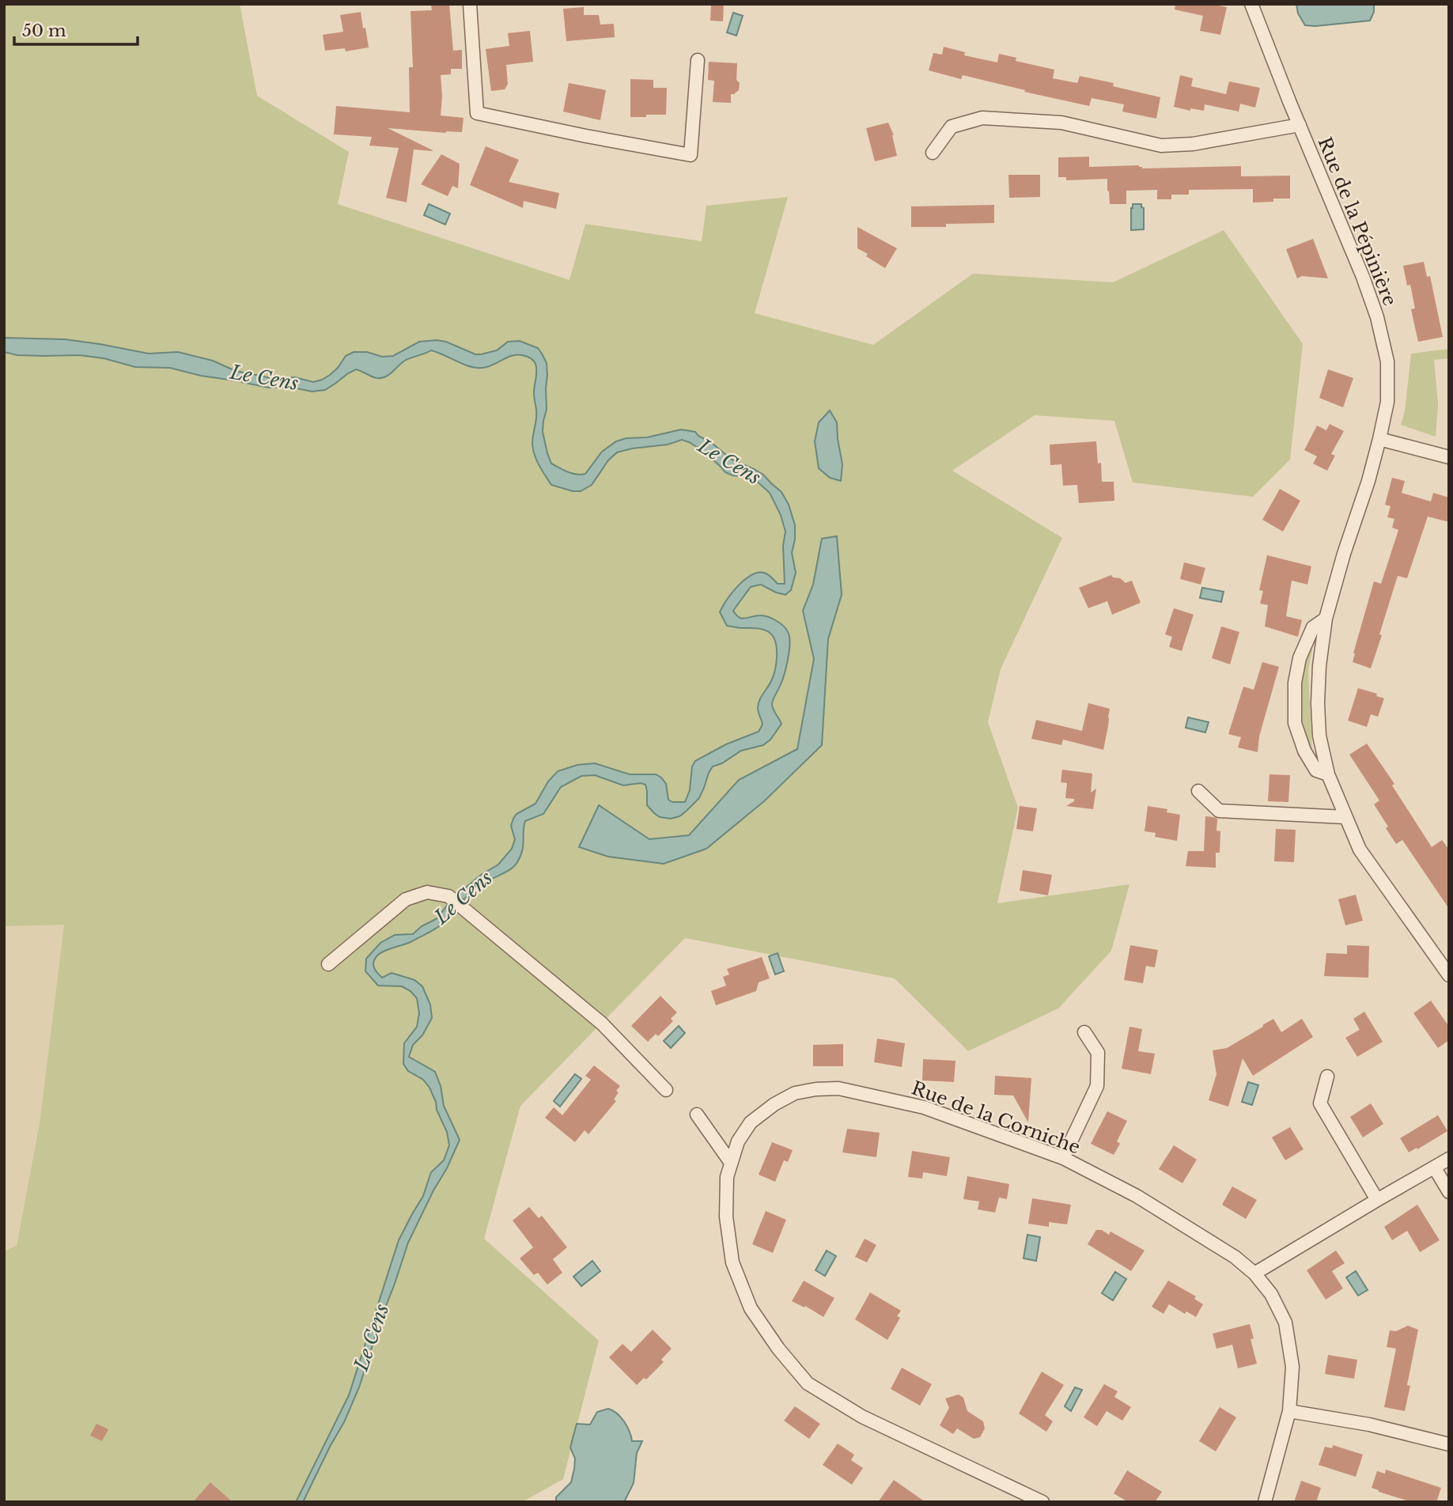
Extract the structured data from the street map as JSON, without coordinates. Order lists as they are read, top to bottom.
{
  "streets": {
    "street": ["Rue de la Pépinière", "Rue de la Corniche"]
  },
  "water": ["Le Cens"],
  "scale_bar": "50 m"
}
